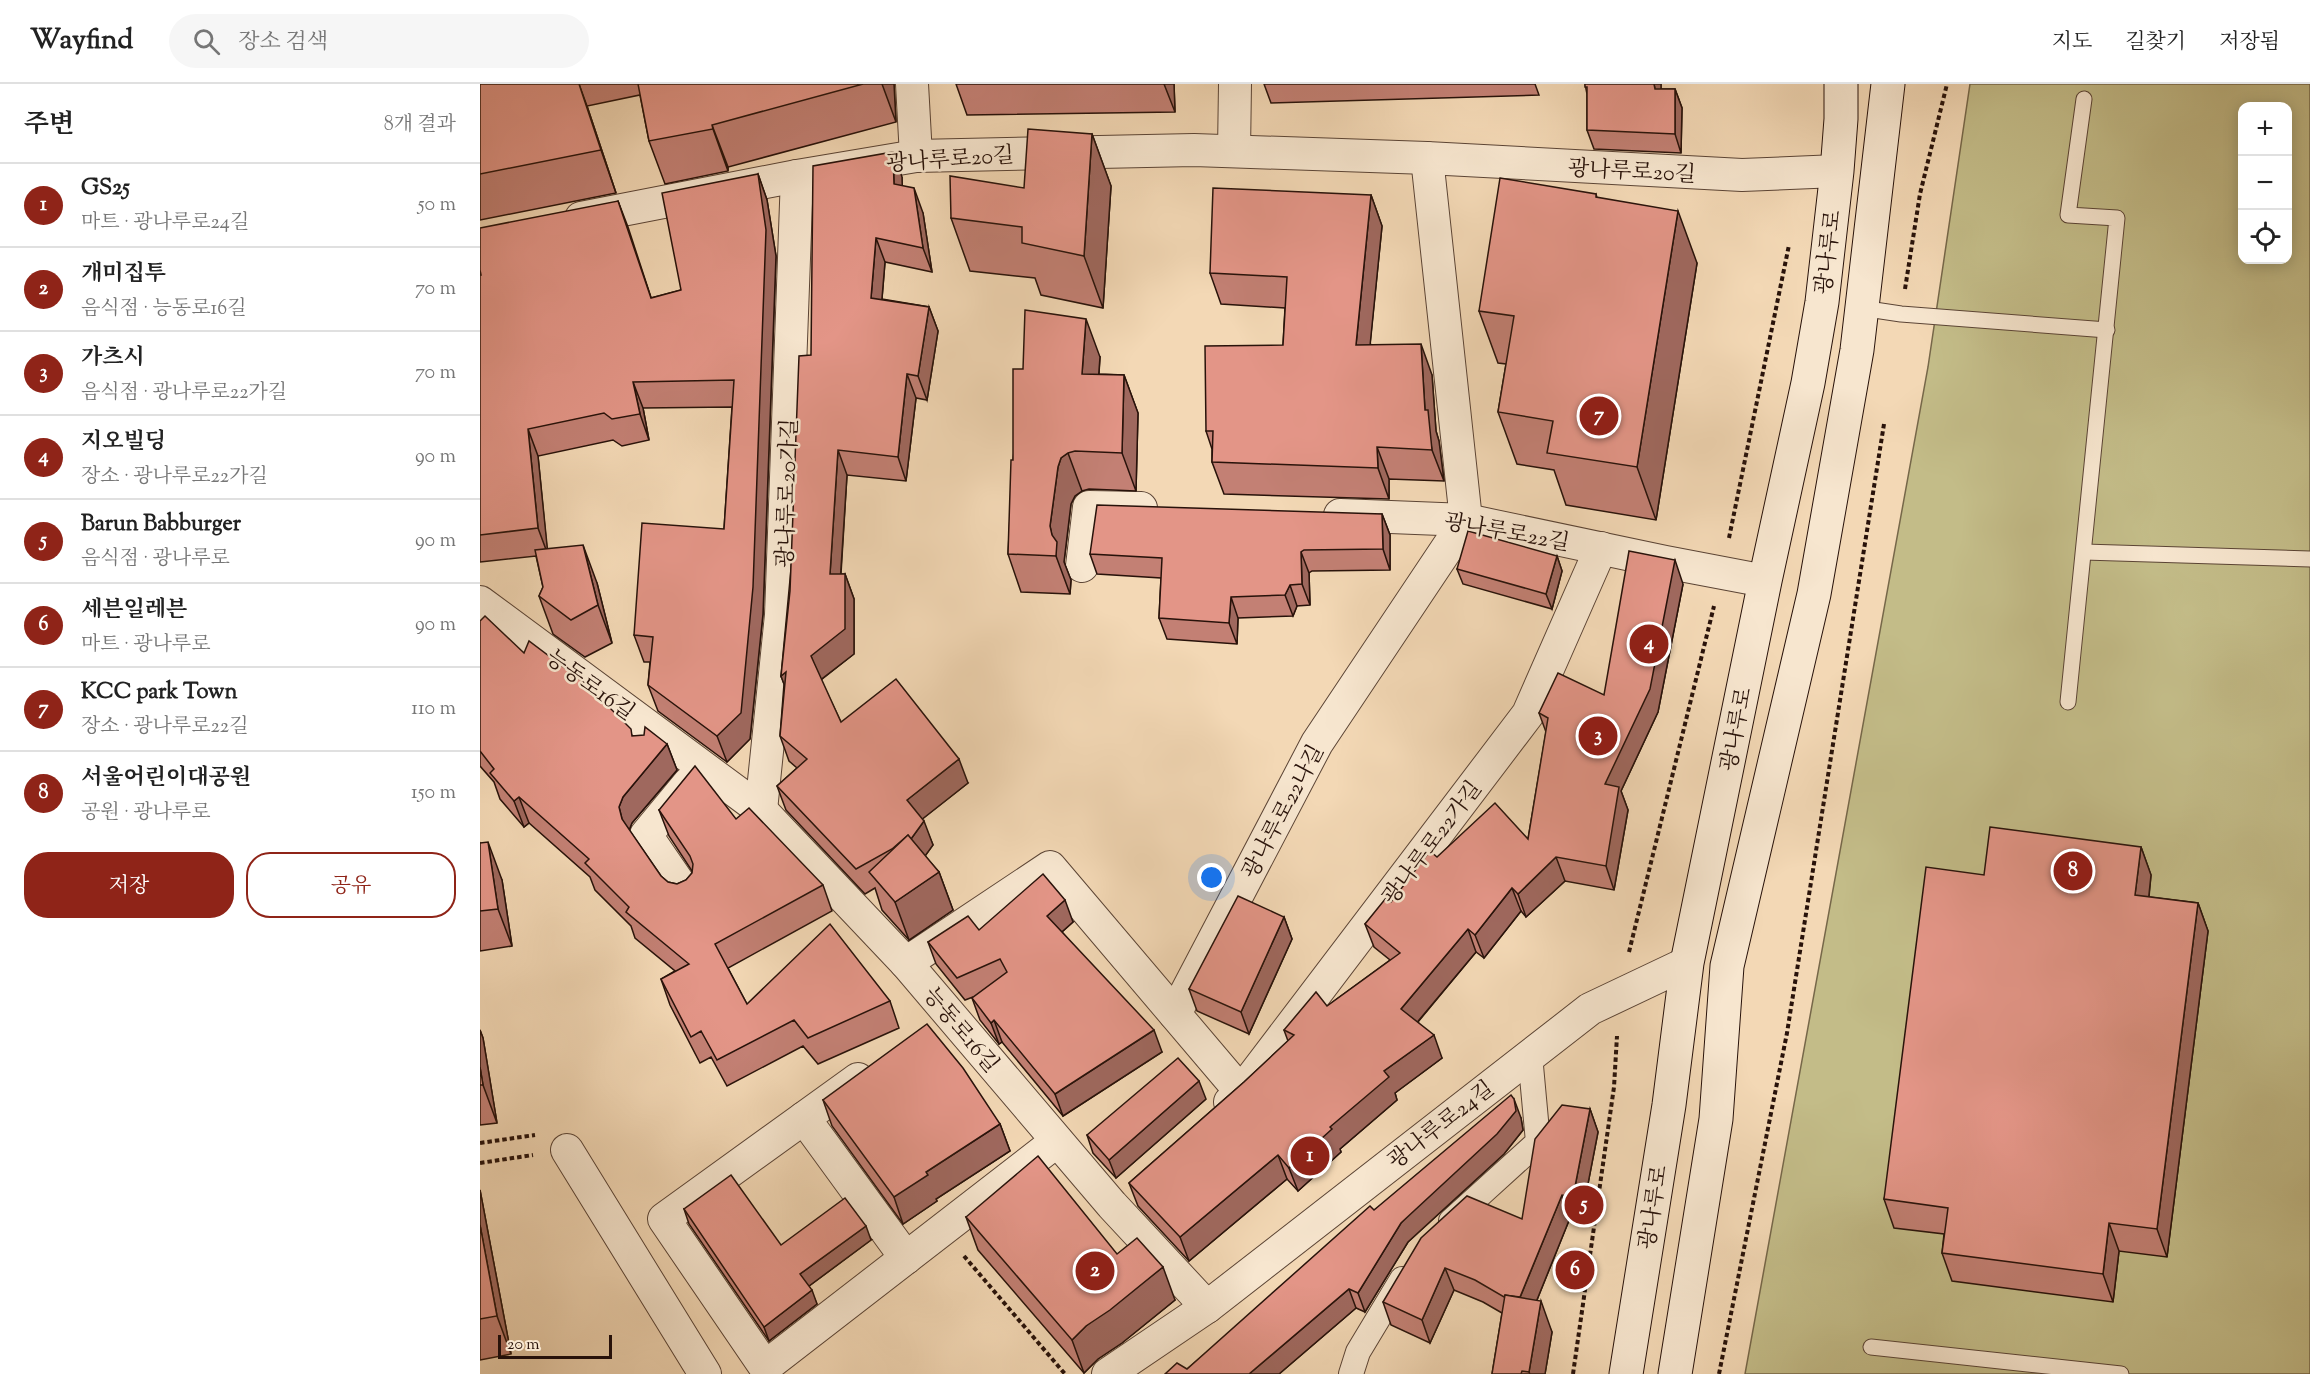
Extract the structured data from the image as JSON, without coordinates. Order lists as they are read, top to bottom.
{
  "streets": {
    "main road": ["광나루로"],
    "street": [
      "광나루로20길",
      "광나루로20가길",
      "광나루로22길",
      "능동로16길",
      "광나루로22나길",
      "광나루로22가길",
      "광나루로24길"
    ]
  },
  "crossings": [
    ["광나루로20길", "광나루로"],
    ["광나루로20길", "광나루로20가길"],
    ["광나루로", "광나루로22길"],
    ["광나루로", "광나루로24길"],
    ["광나루로20가길", "능동로16길"],
    ["광나루로22길", "광나루로22나길"],
    ["광나루로22길", "광나루로22가길"],
    ["능동로16길", "광나루로24길"]
  ],
  "scale_bar": "20 m",
  "page": {
    "header": "Wayfind",
    "search": "장소 검색",
    "nav": ["지도", "길찾기", "저장됨"],
    "heading": ["주변", "8개 결과"],
    "map_buttons": ["+", "−"],
    "list": [
      {
        "mark": "1",
        "name": "GS25",
        "note": "마트 · 광나루로24길",
        "value": "50 m"
      },
      {
        "mark": "2",
        "name": "개미집투",
        "note": "음식점 · 능동로16길",
        "value": "70 m"
      },
      {
        "mark": "3",
        "name": "가츠시",
        "note": "음식점 · 광나루로22가길",
        "value": "70 m"
      },
      {
        "mark": "4",
        "name": "지오빌딩",
        "note": "장소 · 광나루로22가길",
        "value": "90 m"
      },
      {
        "mark": "5",
        "name": "Barun Babburger",
        "note": "음식점 · 광나루로",
        "value": "90 m"
      },
      {
        "mark": "6",
        "name": "세븐일레븐",
        "note": "마트 · 광나루로",
        "value": "90 m"
      },
      {
        "mark": "7",
        "name": "KCC park Town",
        "note": "장소 · 광나루로22길",
        "value": "110 m"
      },
      {
        "mark": "8",
        "name": "서울어린이대공원",
        "note": "공원 · 광나루로",
        "value": "150 m"
      }
    ],
    "pins": [
      "7",
      "4",
      "3",
      "8",
      "1",
      "5",
      "6",
      "2"
    ],
    "buttons": ["저장", "공유"],
    "scale": "20 m"
  }
}
